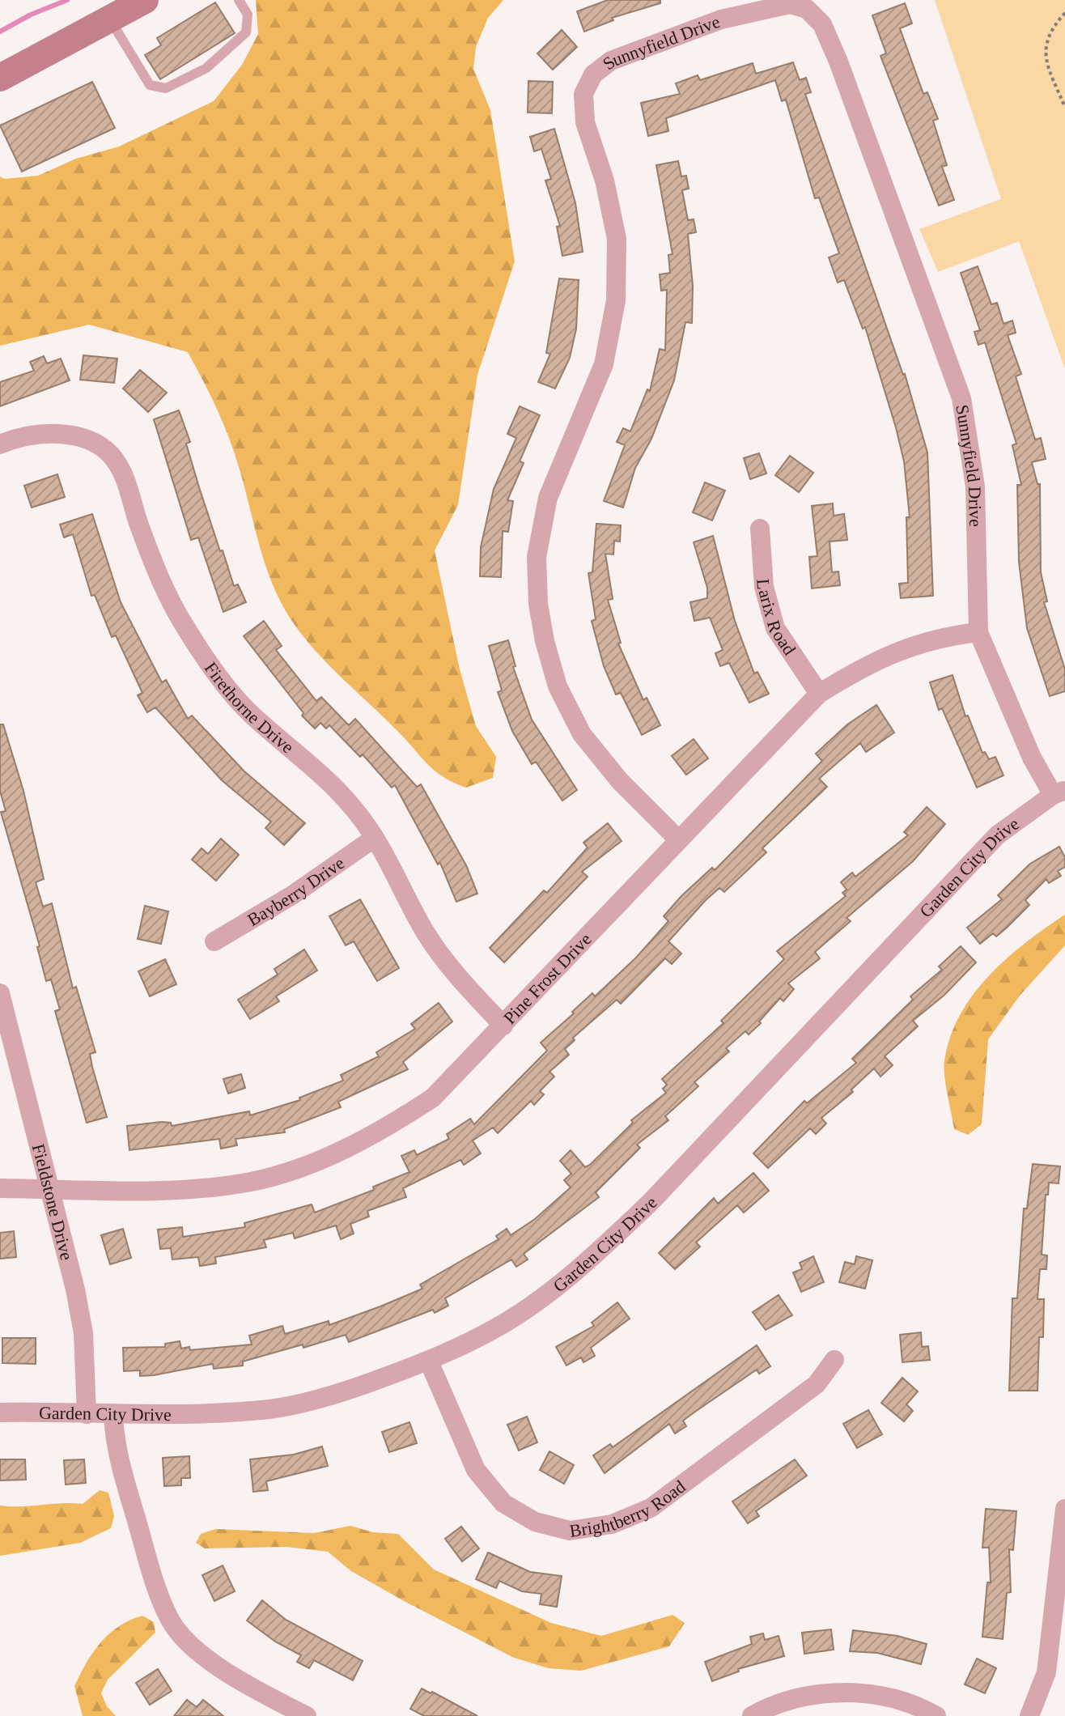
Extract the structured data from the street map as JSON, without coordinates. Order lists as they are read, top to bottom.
{
  "streets": {
    "street": [
      "Sunnyfield Drive",
      "Larix Road",
      "Firethorne Drive",
      "Garden City Drive",
      "Bayberry Drive",
      "Pine Frost Drive",
      "Fieldstone Drive",
      "Brightberry Road"
    ]
  },
  "crossings": [
    ["Sunnyfield Drive", "Garden City Drive"],
    ["Sunnyfield Drive", "Pine Frost Drive"],
    ["Larix Road", "Pine Frost Drive"],
    ["Firethorne Drive", "Bayberry Drive"],
    ["Firethorne Drive", "Pine Frost Drive"],
    ["Garden City Drive", "Fieldstone Drive"],
    ["Garden City Drive", "Brightberry Road"],
    ["Pine Frost Drive", "Fieldstone Drive"]
  ]
}
